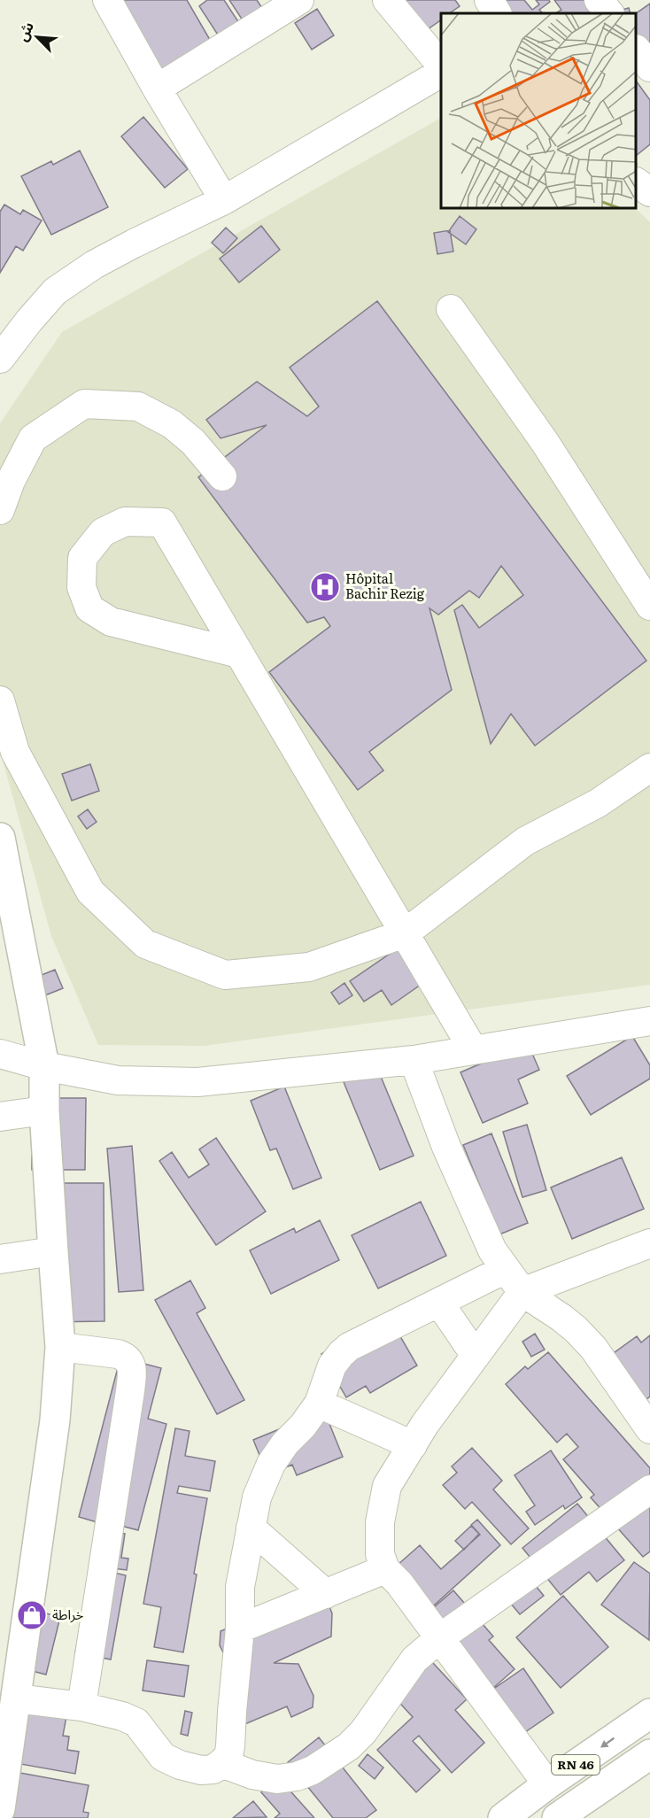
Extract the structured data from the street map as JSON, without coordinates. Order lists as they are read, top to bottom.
{
  "streets": {
    "main road": ["RN 46"]
  },
  "places": {
    "hospital": ["Hôpital Bachir Rezig"],
    "shop": ["خراطة"]
  },
  "north": "top left"
}
